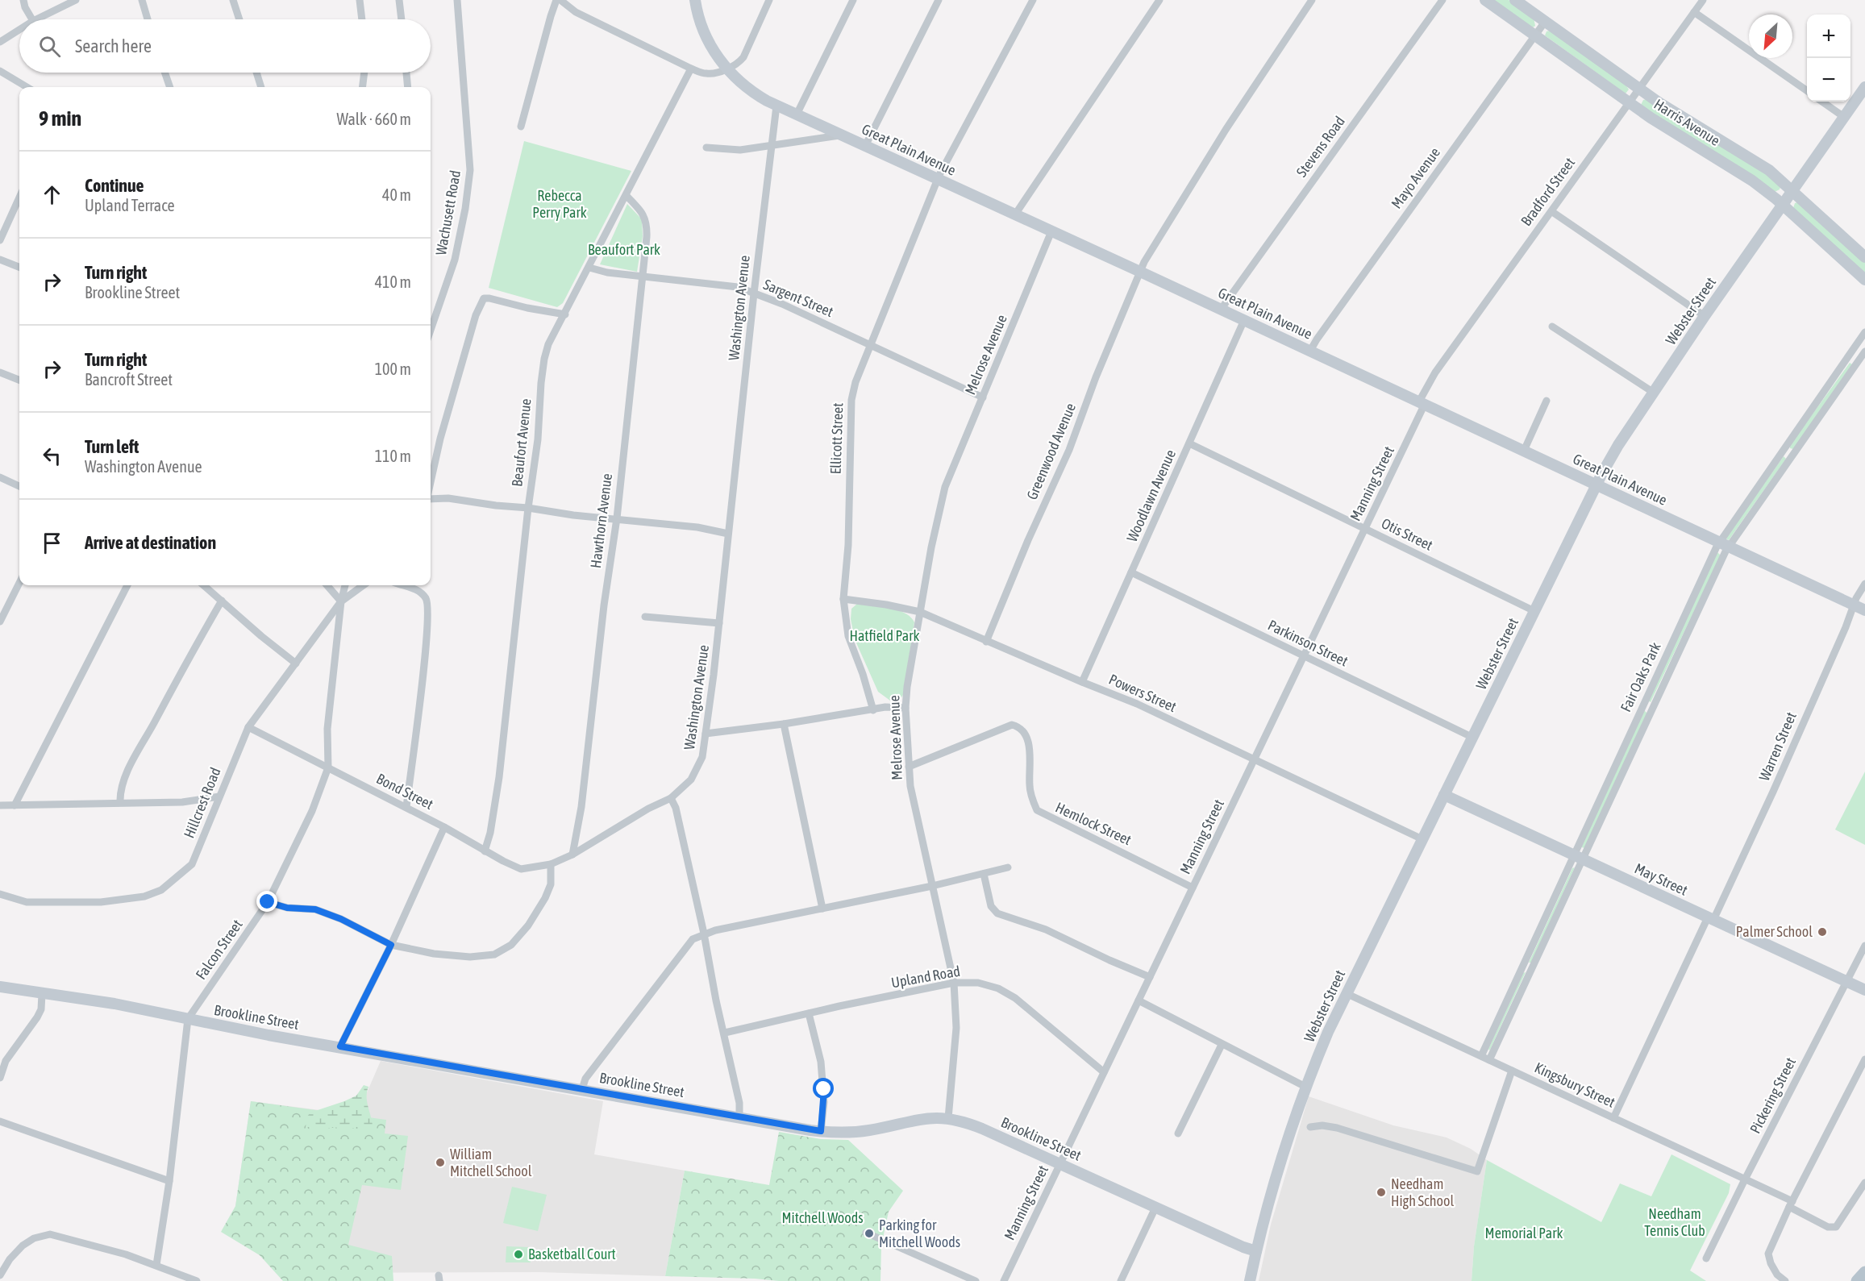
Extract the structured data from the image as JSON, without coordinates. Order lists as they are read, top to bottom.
{
  "streets": {
    "street": [
      "Harris Avenue",
      "Stevens Road",
      "Great Plain Avenue",
      "Mayo Avenue",
      "Bradford Street",
      "Wachusett Road",
      "Sargent Street",
      "Washington Avenue",
      "Webster Street",
      "Melrose Avenue",
      "Ellicott Street",
      "Beaufort Avenue",
      "Greenwood Avenue",
      "Manning Street",
      "Woodlawn Avenue",
      "Hawthorn Avenue",
      "Otis Street",
      "Parkinson Street",
      "Fair Oaks Park",
      "Powers Street",
      "Warren Street",
      "Bond Street",
      "Hillcrest Road",
      "Hemlock Street",
      "May Street",
      "Falcon Street",
      "Upland Road",
      "Brookline Street",
      "Kingsbury Street",
      "Pickering Street"
    ]
  },
  "crossings": [
    ["Harris Avenue", "Mayo Avenue"],
    ["Harris Avenue", "Bradford Street"],
    ["Harris Avenue", "Webster Street"],
    ["Stevens Road", "Great Plain Avenue"],
    ["Great Plain Avenue", "Mayo Avenue"],
    ["Great Plain Avenue", "Bradford Street"],
    ["Great Plain Avenue", "Washington Avenue"],
    ["Great Plain Avenue", "Webster Street"],
    ["Great Plain Avenue", "Melrose Avenue"],
    ["Great Plain Avenue", "Ellicott Street"],
    ["Great Plain Avenue", "Greenwood Avenue"],
    ["Great Plain Avenue", "Manning Street"],
    ["Great Plain Avenue", "Woodlawn Avenue"],
    ["Great Plain Avenue", "Fair Oaks Park"],
    ["Great Plain Avenue", "Warren Street"],
    ["Bradford Street", "Manning Street"],
    ["Sargent Street", "Washington Avenue"],
    ["Sargent Street", "Melrose Avenue"],
    ["Sargent Street", "Ellicott Street"],
    ["Sargent Street", "Beaufort Avenue"],
    ["Sargent Street", "Hawthorn Avenue"],
    ["Washington Avenue", "Hawthorn Avenue"],
    ["Washington Avenue", "Bond Street"],
    ["Webster Street", "Otis Street"],
    ["Webster Street", "Parkinson Street"],
    ["Webster Street", "Powers Street"],
    ["Webster Street", "May Street"],
    ["Webster Street", "Brookline Street"],
    ["Webster Street", "Kingsbury Street"],
    ["Melrose Avenue", "Powers Street"],
    ["Melrose Avenue", "Hemlock Street"],
    ["Melrose Avenue", "Upland Road"],
    ["Melrose Avenue", "Brookline Street"],
    ["Ellicott Street", "Powers Street"],
    ["Beaufort Avenue", "Hawthorn Avenue"],
    ["Beaufort Avenue", "Bond Street"],
    ["Greenwood Avenue", "Powers Street"],
    ["Manning Street", "Otis Street"],
    ["Manning Street", "Parkinson Street"],
    ["Manning Street", "Powers Street"],
    ["Manning Street", "Hemlock Street"],
    ["Manning Street", "Upland Road"],
    ["Manning Street", "Brookline Street"],
    ["Woodlawn Avenue", "Otis Street"],
    ["Woodlawn Avenue", "Parkinson Street"],
    ["Woodlawn Avenue", "Powers Street"],
    ["Fair Oaks Park", "May Street"],
    ["Fair Oaks Park", "Kingsbury Street"],
    ["Warren Street", "May Street"],
    ["Warren Street", "Kingsbury Street"],
    ["Bond Street", "Hillcrest Road"],
    ["Bond Street", "Falcon Street"],
    ["Hillcrest Road", "Falcon Street"],
    ["May Street", "Pickering Street"],
    ["Falcon Street", "Brookline Street"],
    ["Kingsbury Street", "Pickering Street"]
  ],
  "parks": [
    "Rebecca Perry Park",
    "Beaufort Park",
    "Hatfield Park",
    "Needham Tennis Club",
    "Mitchell Woods",
    "Memorial Park"
  ],
  "places": [
    "Palmer School",
    "William Mitchell School",
    "Needham High School",
    "Parking for Mitchell Woods",
    "Basketball Court"
  ],
  "north": "bottom left",
  "page": {
    "map_buttons": ["+", "−"],
    "search": "Search here",
    "heading": ["9 min", "Walk · 660 m"],
    "list": [
      ["Continue", "Upland Terrace", "40 m"],
      ["Turn right", "Brookline Street", "410 m"],
      ["Turn right", "Bancroft Street", "100 m"],
      ["Turn left", "Washington Avenue", "110 m"],
      "Arrive at destination"
    ]
  }
}
